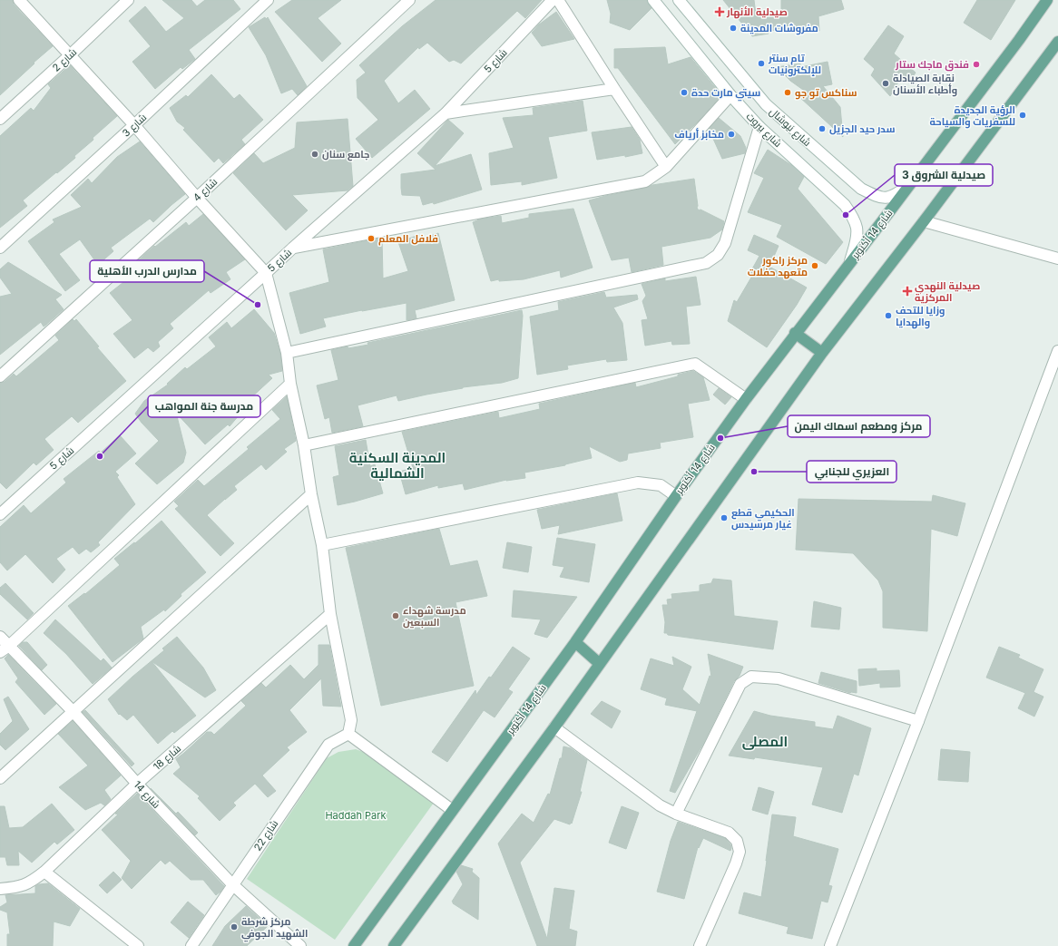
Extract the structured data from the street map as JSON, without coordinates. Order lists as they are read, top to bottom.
{
  "streets": {
    "main road": ["شارع 14 أكتوبر"],
    "street": [
      "شارع 2",
      "شارع 5",
      "شارع 3",
      "شارع نيوشال",
      "شارع بيروت",
      "شارع 4",
      "شارع 18",
      "شارع 14",
      "شارع 22"
    ]
  },
  "crossings": [
    ["شارع نيوشال", "شارع 14 أكتوبر"],
    ["شارع بيروت", "شارع 14 أكتوبر"],
    ["شارع 18", "شارع 14"],
    ["شارع 14", "شارع 22"]
  ],
  "districts": ["المدينة السكنية الشمالية", "المصلى"],
  "parks": ["Haddah Park"],
  "places": {
    "health": ["صيدلية الأنهار", "صيدلية النهدي المركزية"],
    "other": [
      "مفروشات المدينة",
      "تام سنتر للإلكترونيات",
      "فندق ماجك ستار",
      "نقابة الصيادلة وأطباء الأسنان",
      "سيتي مارت حدة",
      "سناكس تو جو",
      "الرؤية الجديدة للسفريات والسياحة",
      "سدر حيد الجزيل",
      "مخابز أرياف",
      "جامع سنان",
      "صيدلية الشروق 3",
      "فلافل المعلم",
      "مركز راكور متعهد حفلات",
      "مدارس الدرب الأهلية",
      "وزايا للتحف والهدايا",
      "مركز ومطعم اسماك اليمن",
      "مدرسة جنة المواهب",
      "العزيري للجنابي",
      "الحكيمي قطع غيار مرسيدس",
      "مدرسة شهداء السبعين",
      "مركز شرطة الشهيد الجوفي"
    ]
  }
}
